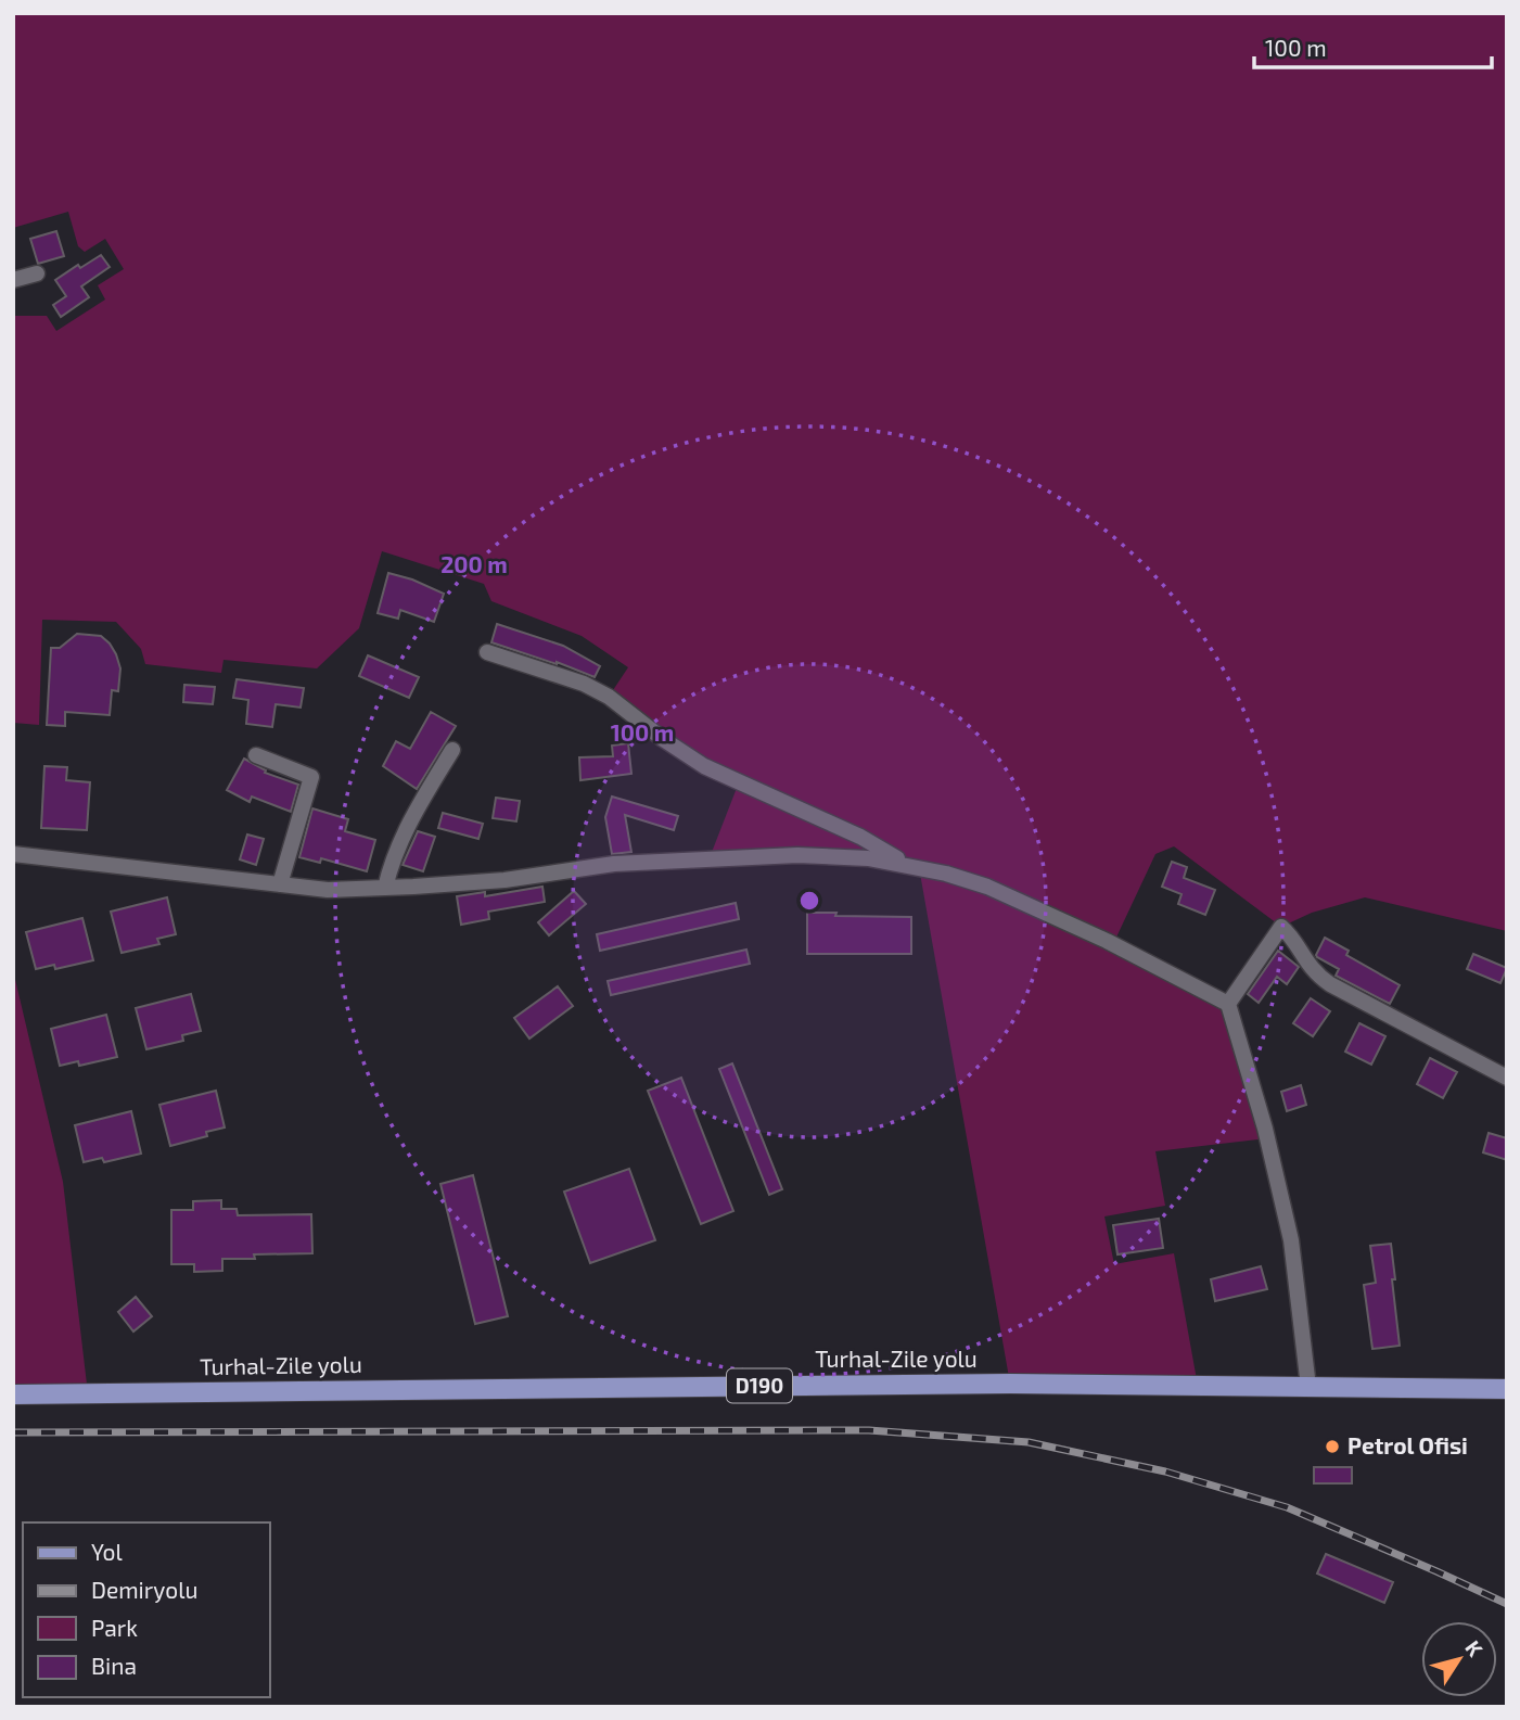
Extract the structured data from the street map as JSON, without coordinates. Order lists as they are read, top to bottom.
{
  "streets": {
    "main road": ["Turhal-Zile yolu", "D190"]
  },
  "places": ["Petrol Ofisi"],
  "legend": [
    "Yol",
    "Demiryolu",
    "Park",
    "Bina"
  ],
  "scale_bar": "100 m",
  "north": "top right",
  "rings": ["200 m", "100 m"]
}
